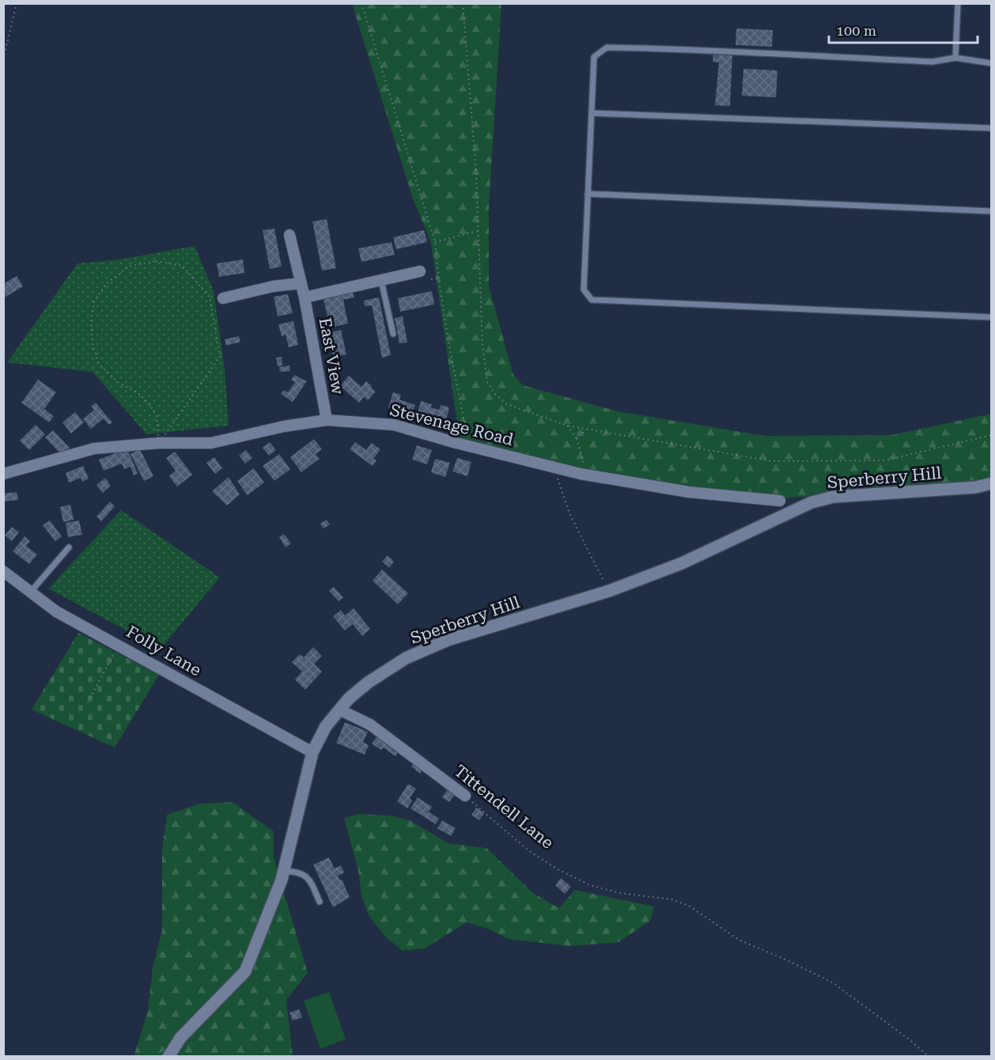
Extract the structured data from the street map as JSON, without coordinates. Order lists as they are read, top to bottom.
{
  "streets": {
    "street": [
      "East View",
      "Stevenage Road",
      "Sperberry Hill",
      "Folly Lane",
      "Tittendell Lane"
    ]
  },
  "crossings": [
    ["East View", "Stevenage Road"],
    ["Sperberry Hill", "Folly Lane"],
    ["Sperberry Hill", "Tittendell Lane"]
  ],
  "scale_bar": "100 m"
}
